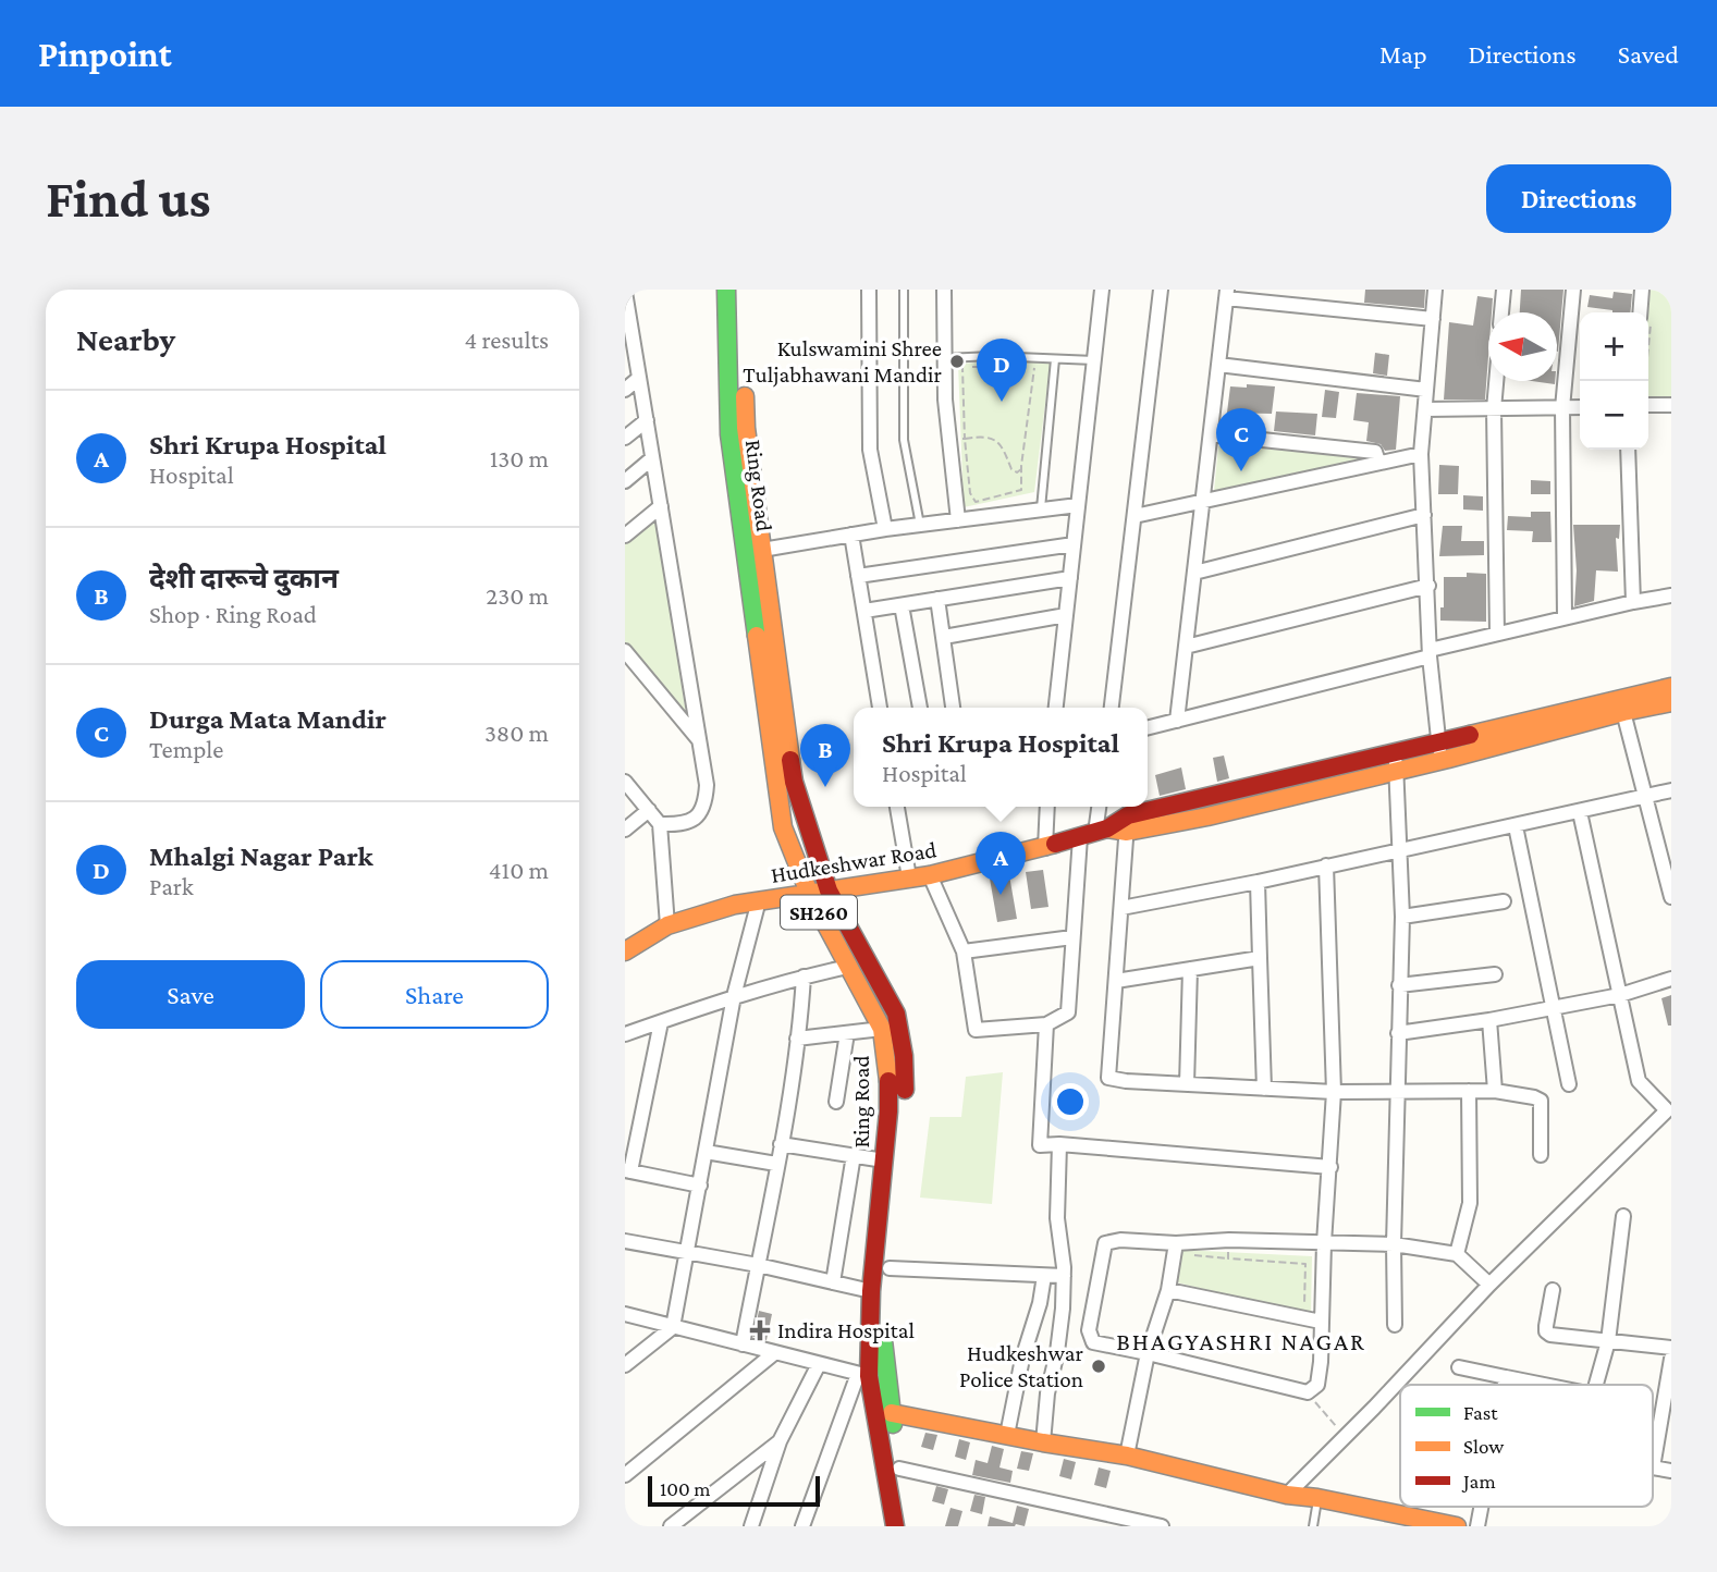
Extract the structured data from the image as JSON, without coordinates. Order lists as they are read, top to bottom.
{
  "streets": {
    "main road": ["Ring Road", "Hudkeshwar Road", "SH260"]
  },
  "crossings": [
    ["Ring Road", "Hudkeshwar Road"]
  ],
  "districts": ["BHAGYASHRI NAGAR"],
  "places": {
    "other": ["Kulswamini Shree Tuljabhawani Mandir", "Hudkeshwar Police Station"],
    "health": ["Indira Hospital"]
  },
  "legend": ["Fast", "Slow", "Jam"],
  "scale_bar": "100 m",
  "north": "left",
  "page": {
    "header": "Pinpoint",
    "nav": ["Map", "Directions", "Saved"],
    "buttons": [
      "Directions",
      ["Save", "Share"]
    ],
    "title": "Find us",
    "heading": ["Nearby", "4 results"],
    "map_buttons": ["+", "−"],
    "pins": [
      "D",
      "C",
      "B",
      "A"
    ],
    "list": [
      {
        "mark": "A",
        "name": "Shri Krupa Hospital",
        "note": "Hospital",
        "value": "130 m"
      },
      {
        "mark": "B",
        "name": "देशी दारूचे दुकान",
        "note": "Shop · Ring Road",
        "value": "230 m"
      },
      {
        "mark": "C",
        "name": "Durga Mata Mandir",
        "note": "Temple",
        "value": "380 m"
      },
      {
        "mark": "D",
        "name": "Mhalgi Nagar Park",
        "note": "Park",
        "value": "410 m"
      }
    ],
    "popup": ["Shri Krupa Hospital", "Hospital"],
    "scale": "100 m"
  }
}
